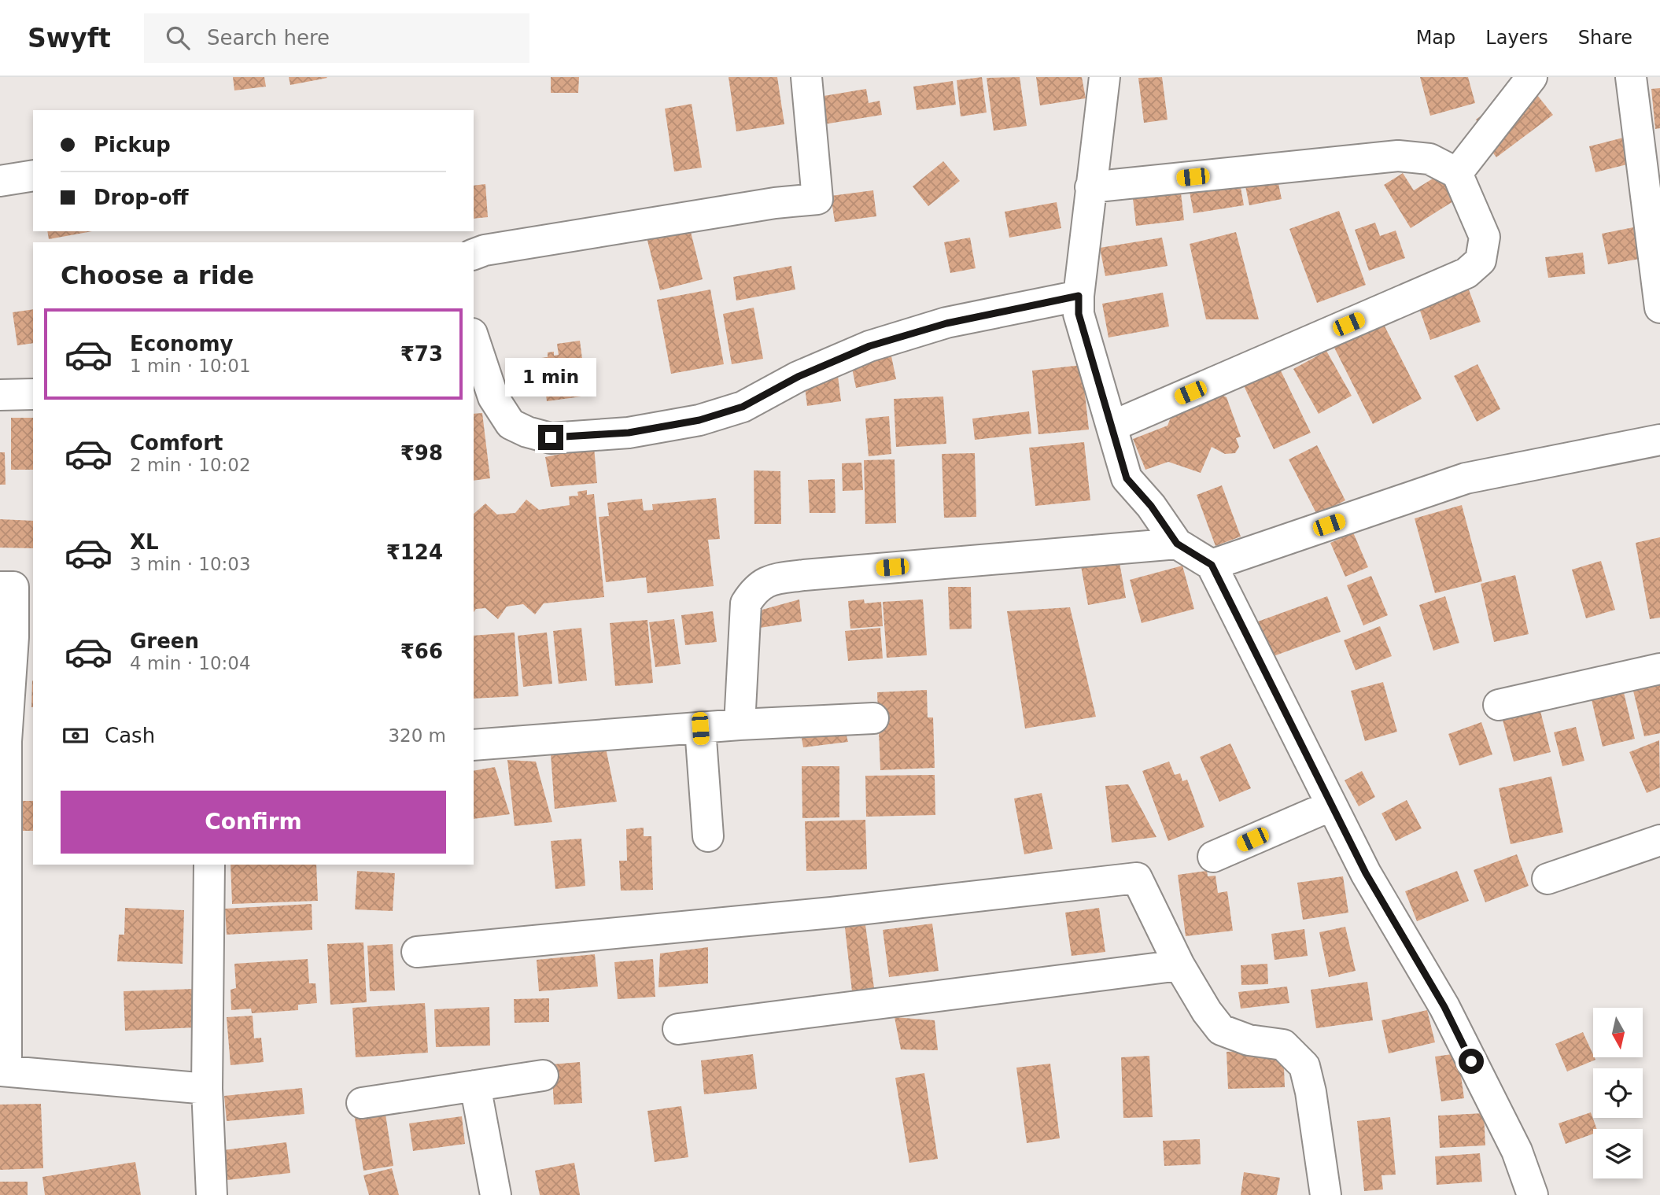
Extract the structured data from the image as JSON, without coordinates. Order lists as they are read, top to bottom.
{
  "north": "bottom",
  "page": {
    "header": "Swyft",
    "search": "Search here",
    "nav": ["Map", "Layers", "Share"],
    "banner": ["Pickup", "Drop-off"],
    "heading": "Choose a ride",
    "list": [
      {
        "name": "Economy",
        "note": "1 min · 10:01",
        "value": "₹73"
      },
      {
        "name": "Comfort",
        "note": "2 min · 10:02",
        "value": "₹98"
      },
      {
        "name": "XL",
        "note": "3 min · 10:03",
        "value": "₹124"
      },
      {
        "name": "Green",
        "note": "4 min · 10:04",
        "value": "₹66"
      }
    ],
    "bubble": "1 min",
    "pay": ["Cash", "320 m"],
    "buttons": "Confirm"
  }
}
